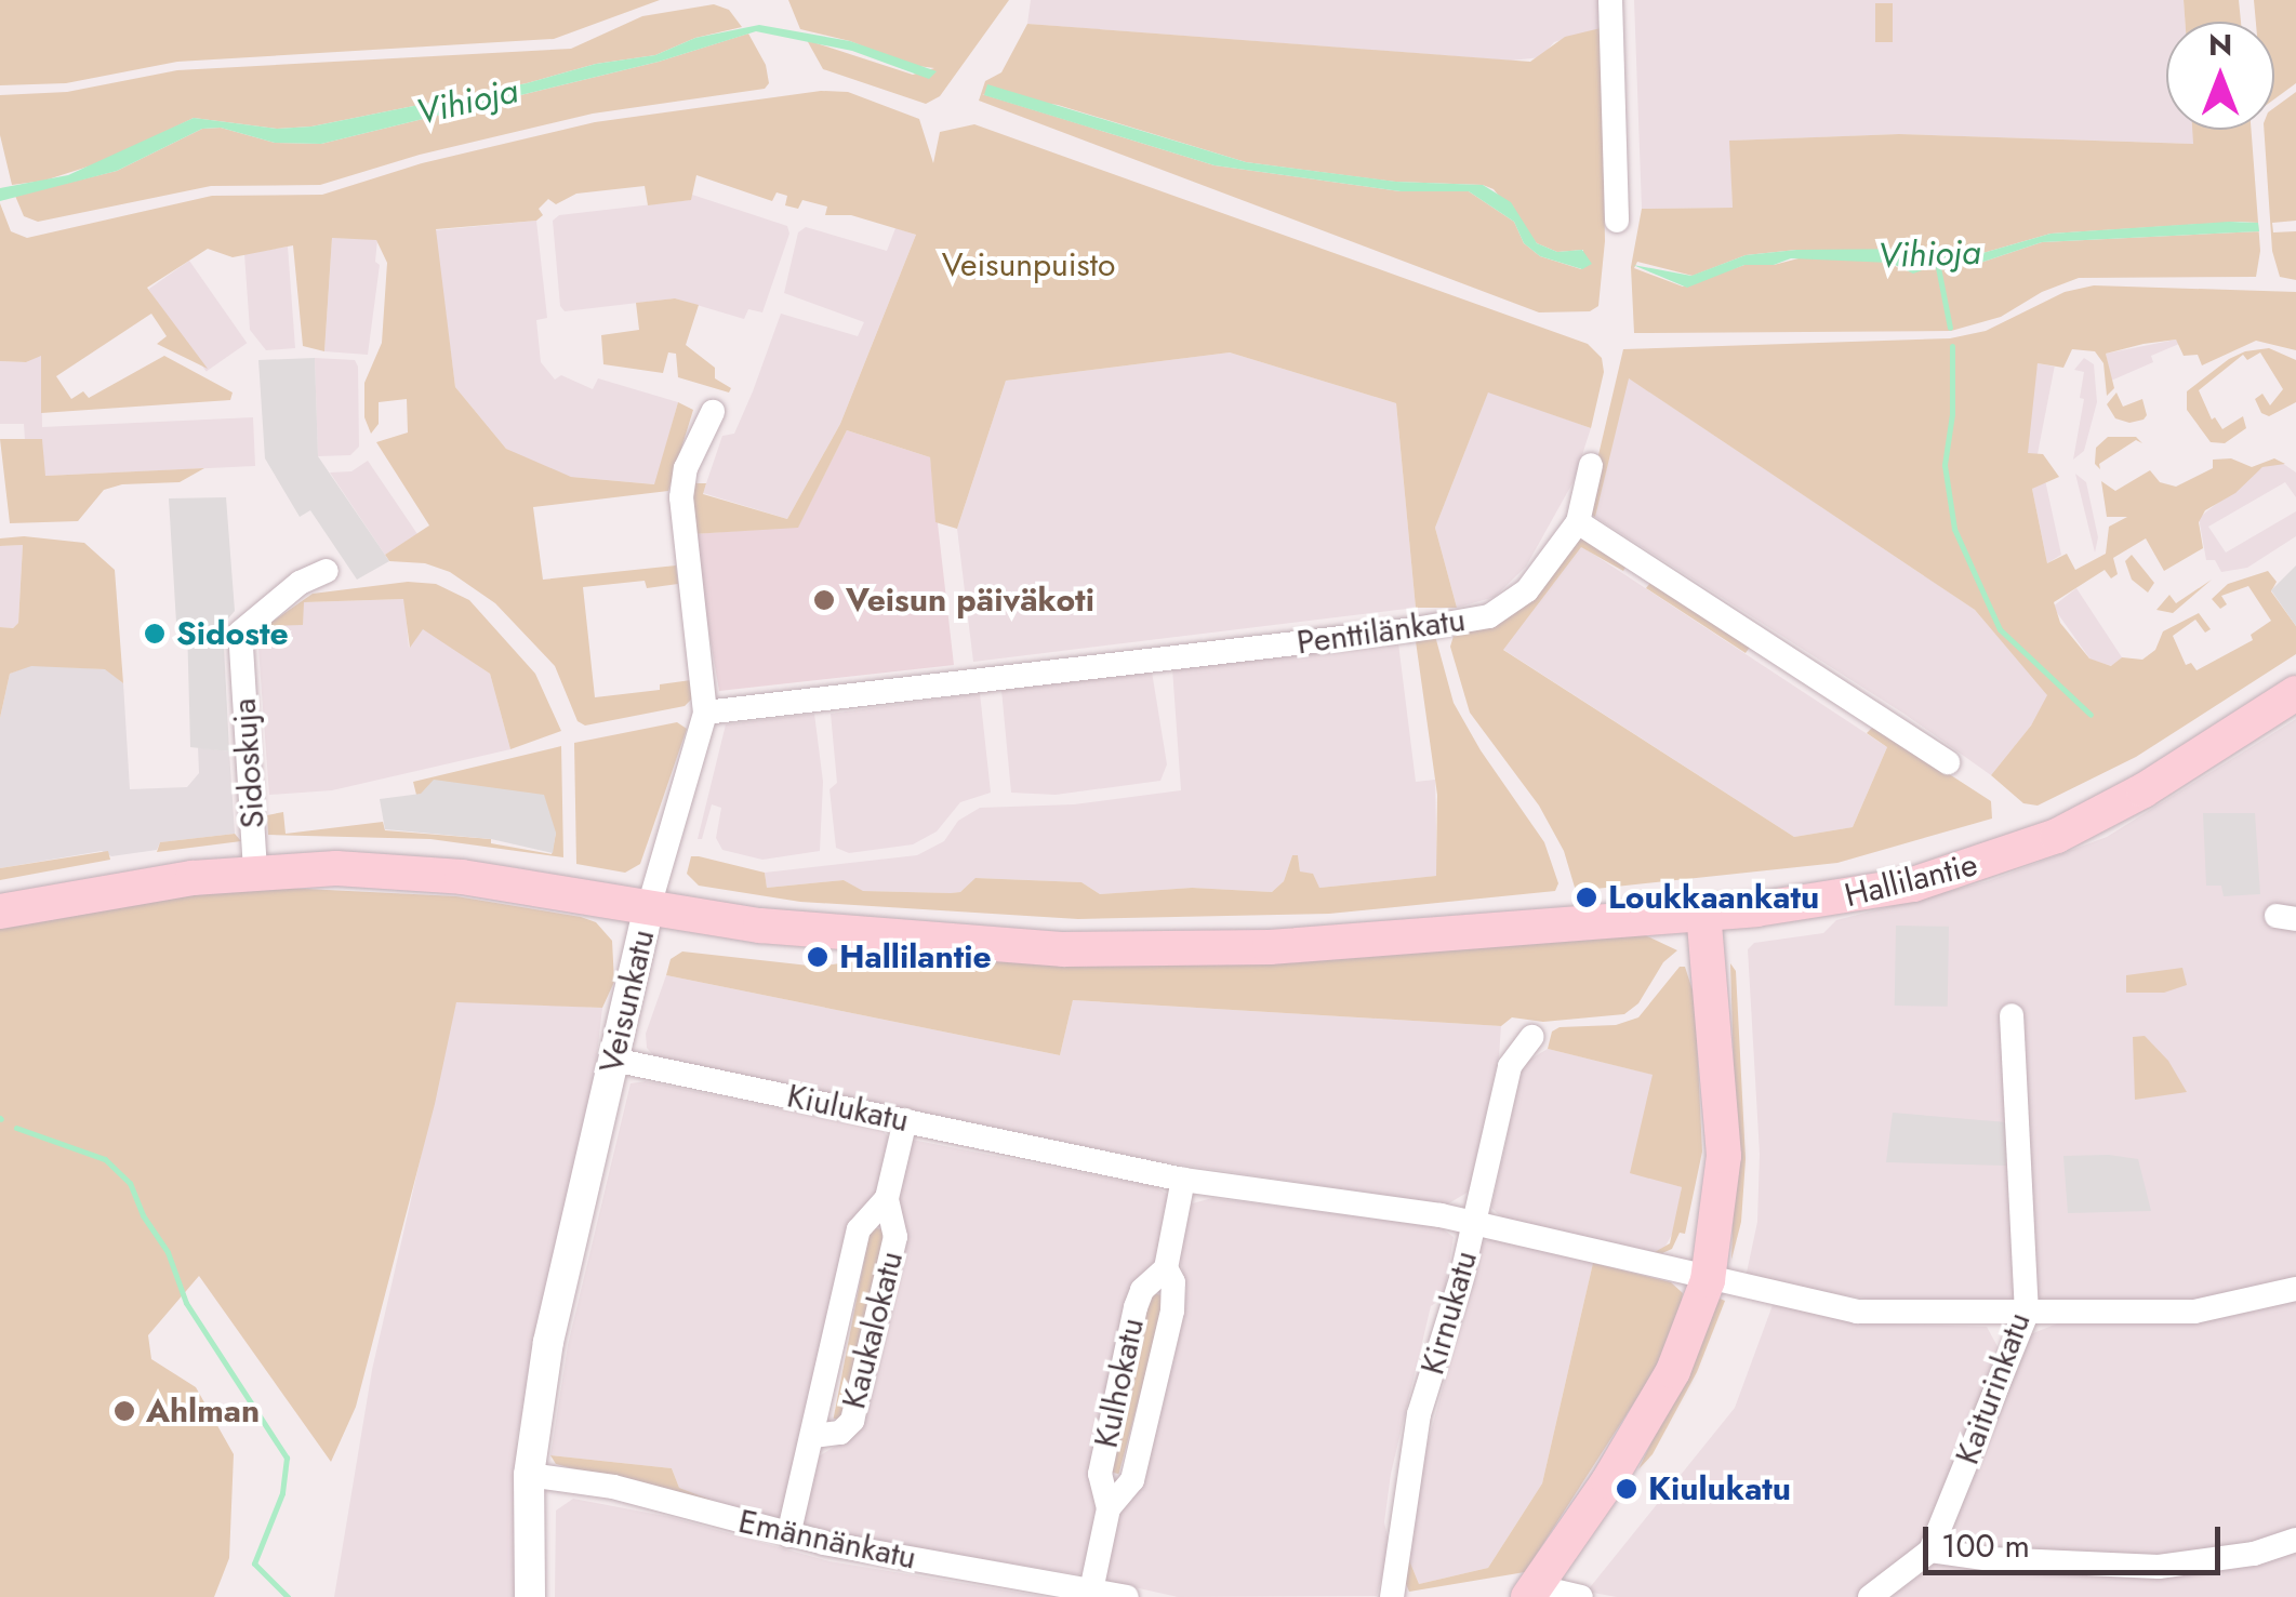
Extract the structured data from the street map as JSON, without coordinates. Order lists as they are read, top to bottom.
{
  "streets": {
    "main road": ["Hallilantie"],
    "street": [
      "Penttilänkatu",
      "Sidoskuja",
      "Veisunkatu",
      "Kiulukatu",
      "Kirnukatu",
      "Kaukalokatu",
      "Kulhokatu",
      "Kaiturinkatu",
      "Emännänkatu"
    ]
  },
  "crossings": [
    ["Penttilänkatu", "Veisunkatu"],
    ["Sidoskuja", "Hallilantie"],
    ["Hallilantie", "Veisunkatu"],
    ["Veisunkatu", "Kiulukatu"],
    ["Veisunkatu", "Emännänkatu"],
    ["Kiulukatu", "Kirnukatu"],
    ["Kiulukatu", "Kaukalokatu"],
    ["Kiulukatu", "Kulhokatu"],
    ["Kiulukatu", "Kaiturinkatu"],
    ["Kaukalokatu", "Emännänkatu"],
    ["Kulhokatu", "Emännänkatu"]
  ],
  "water": ["Vihioja"],
  "parks": ["Veisunpuisto"],
  "places": [
    "Veisun päiväkoti",
    "Sidoste",
    "Loukkaankatu",
    "Hallilantie",
    "Ahlman",
    "Kiulukatu"
  ],
  "scale_bar": "100 m",
  "north": "top"
}
